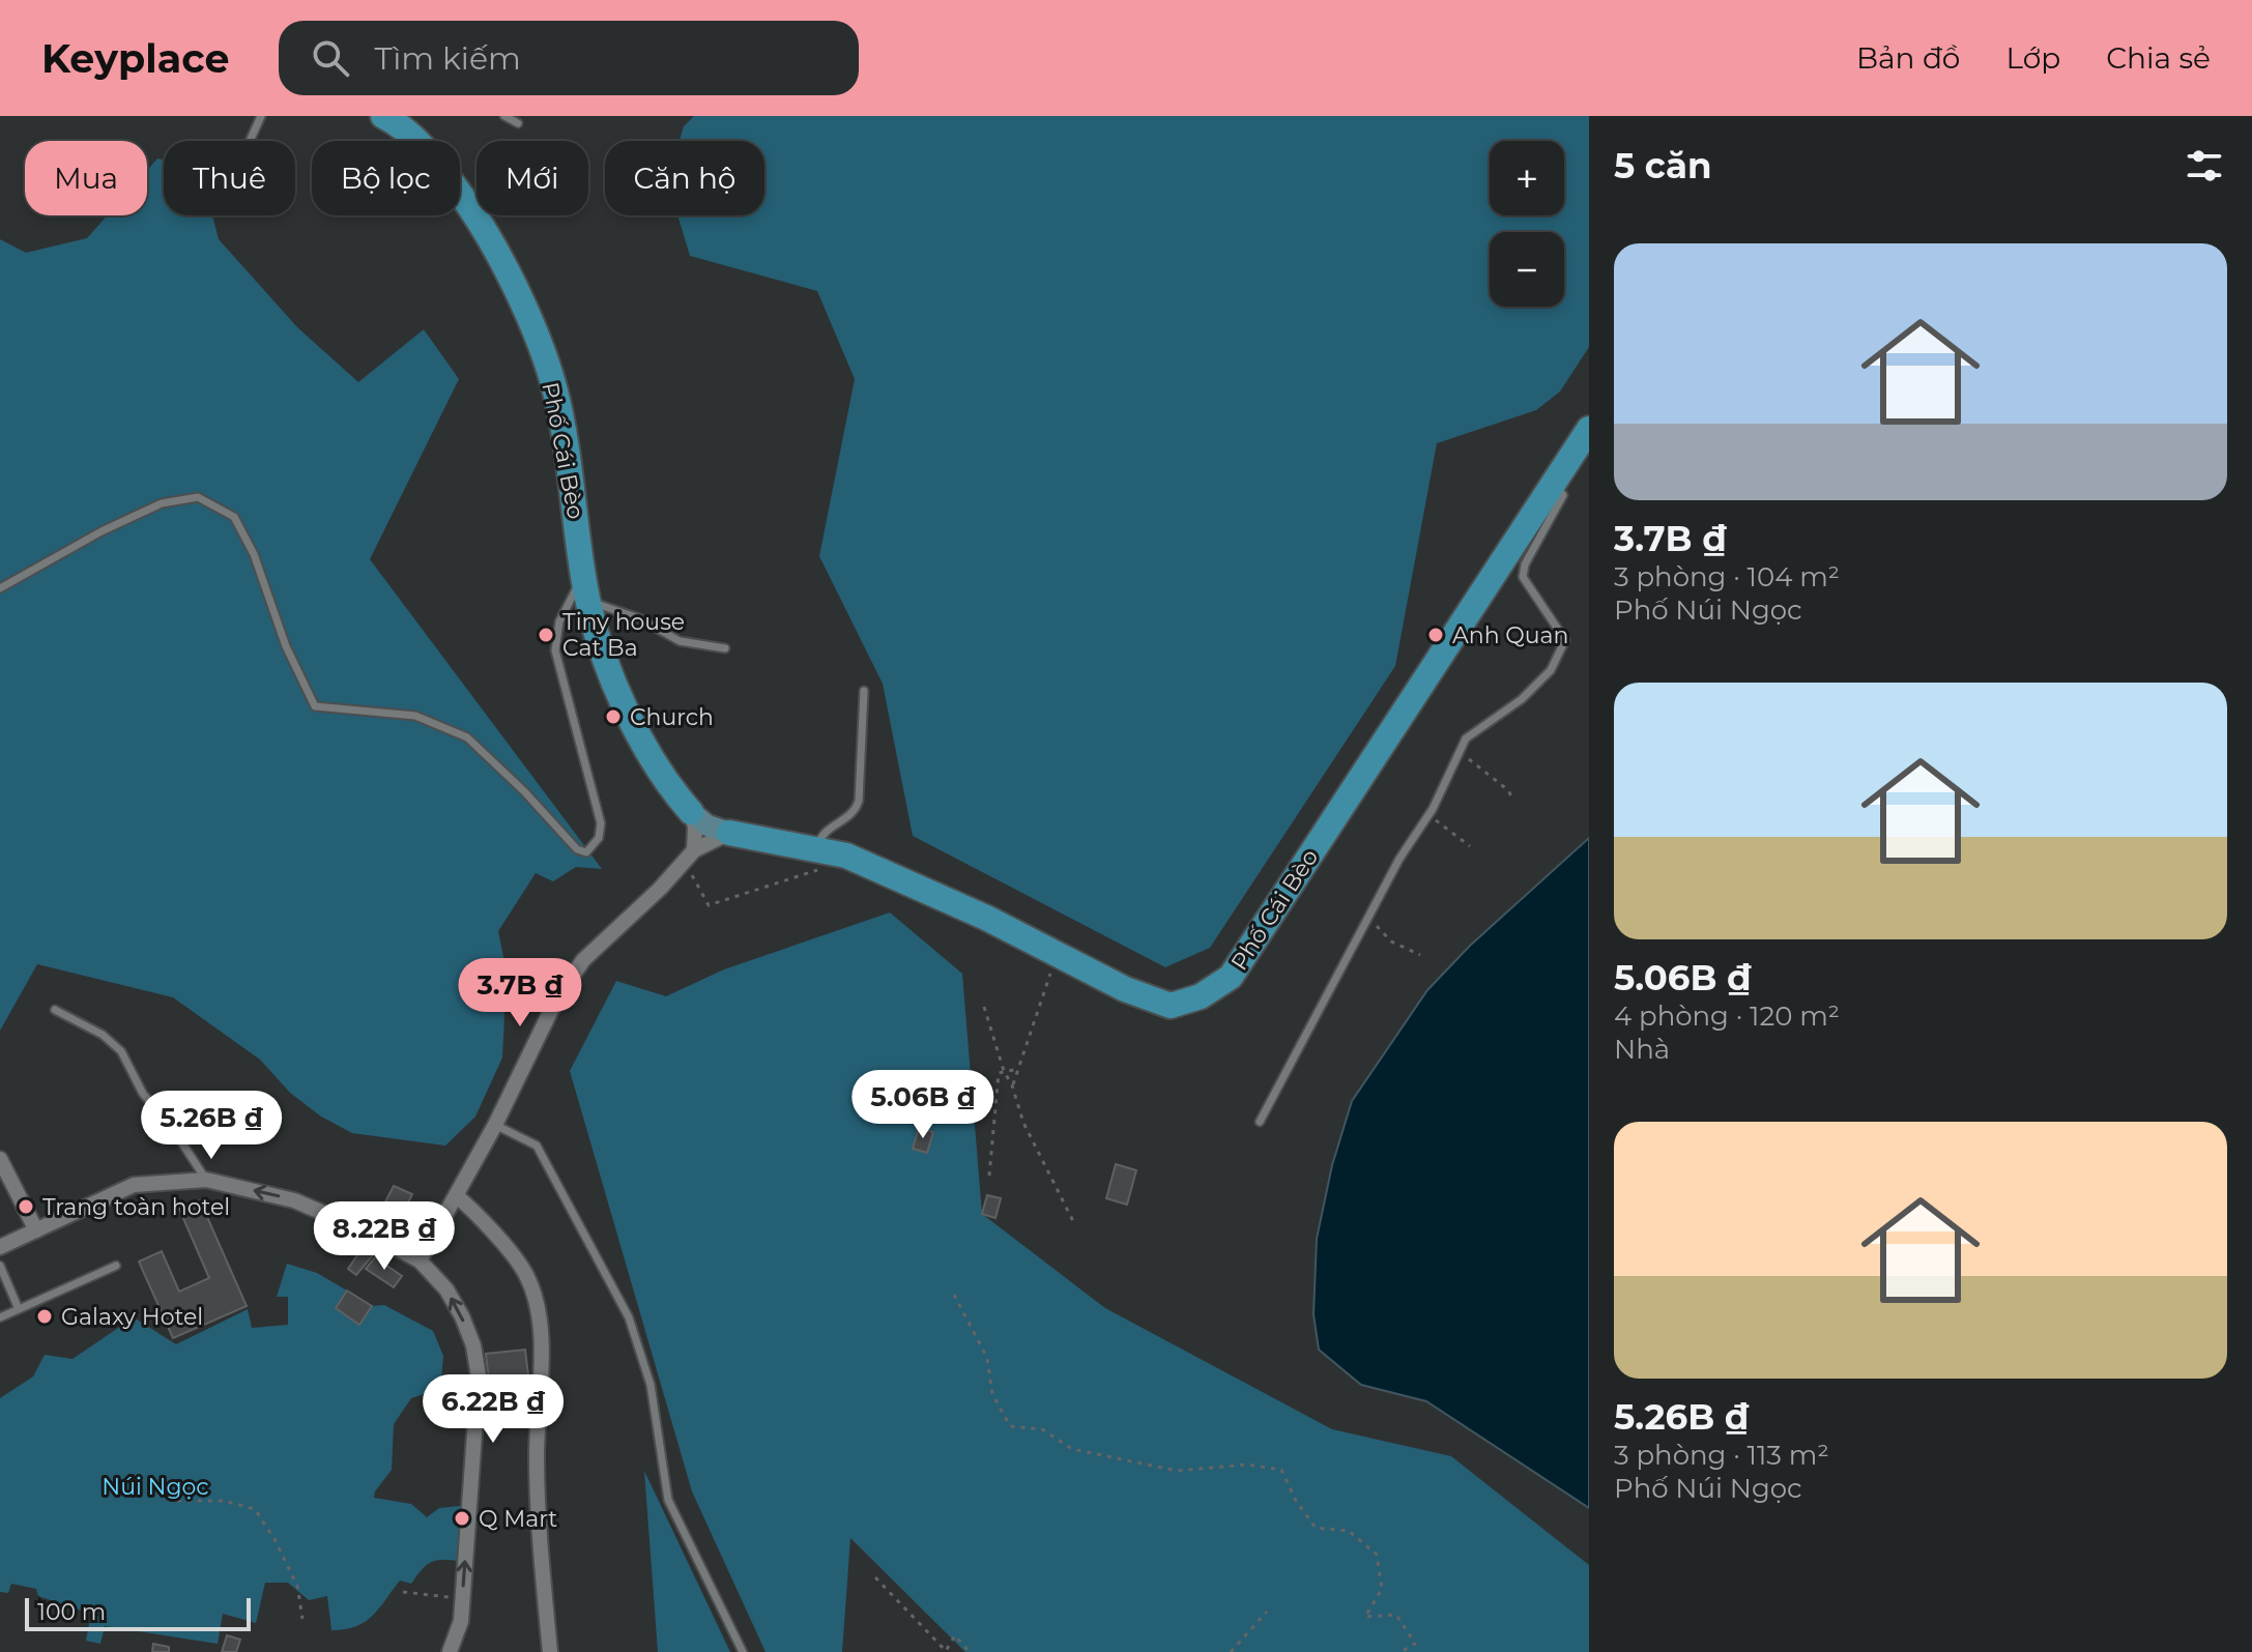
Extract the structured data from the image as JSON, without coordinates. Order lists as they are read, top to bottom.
{
  "streets": {
    "main road": ["Phố Cái Bèo"]
  },
  "parks": ["Núi Ngọc"],
  "places": [
    "Tiny house Cat Ba",
    "Anh Quan",
    "Church",
    "Trang toàn hotel",
    "Galaxy Hotel",
    "Q Mart"
  ],
  "scale_bar": "100 m",
  "page": {
    "header": "Keyplace",
    "search": "Tìm kiếm",
    "nav": ["Bản đồ", "Lớp", "Chia sẻ"],
    "heading": "5 căn",
    "map_buttons": ["+", "−"],
    "chip": [
      "Mua",
      "Thuê",
      "Bộ lọc",
      "Mới",
      "Căn hộ"
    ],
    "list": [
      {
        "name": "3.7B ₫",
        "note": "3 phòng · 104 m² · Phố Núi Ngọc"
      },
      {
        "name": "5.06B ₫",
        "note": "4 phòng · 120 m² · Nhà"
      },
      {
        "name": "5.26B ₫",
        "note": "3 phòng · 113 m² · Phố Núi Ngọc"
      }
    ],
    "price": [
      "3.7B ₫",
      "5.06B ₫",
      "5.26B ₫",
      "8.22B ₫",
      "6.22B ₫"
    ],
    "scale": "100 m"
  }
}
